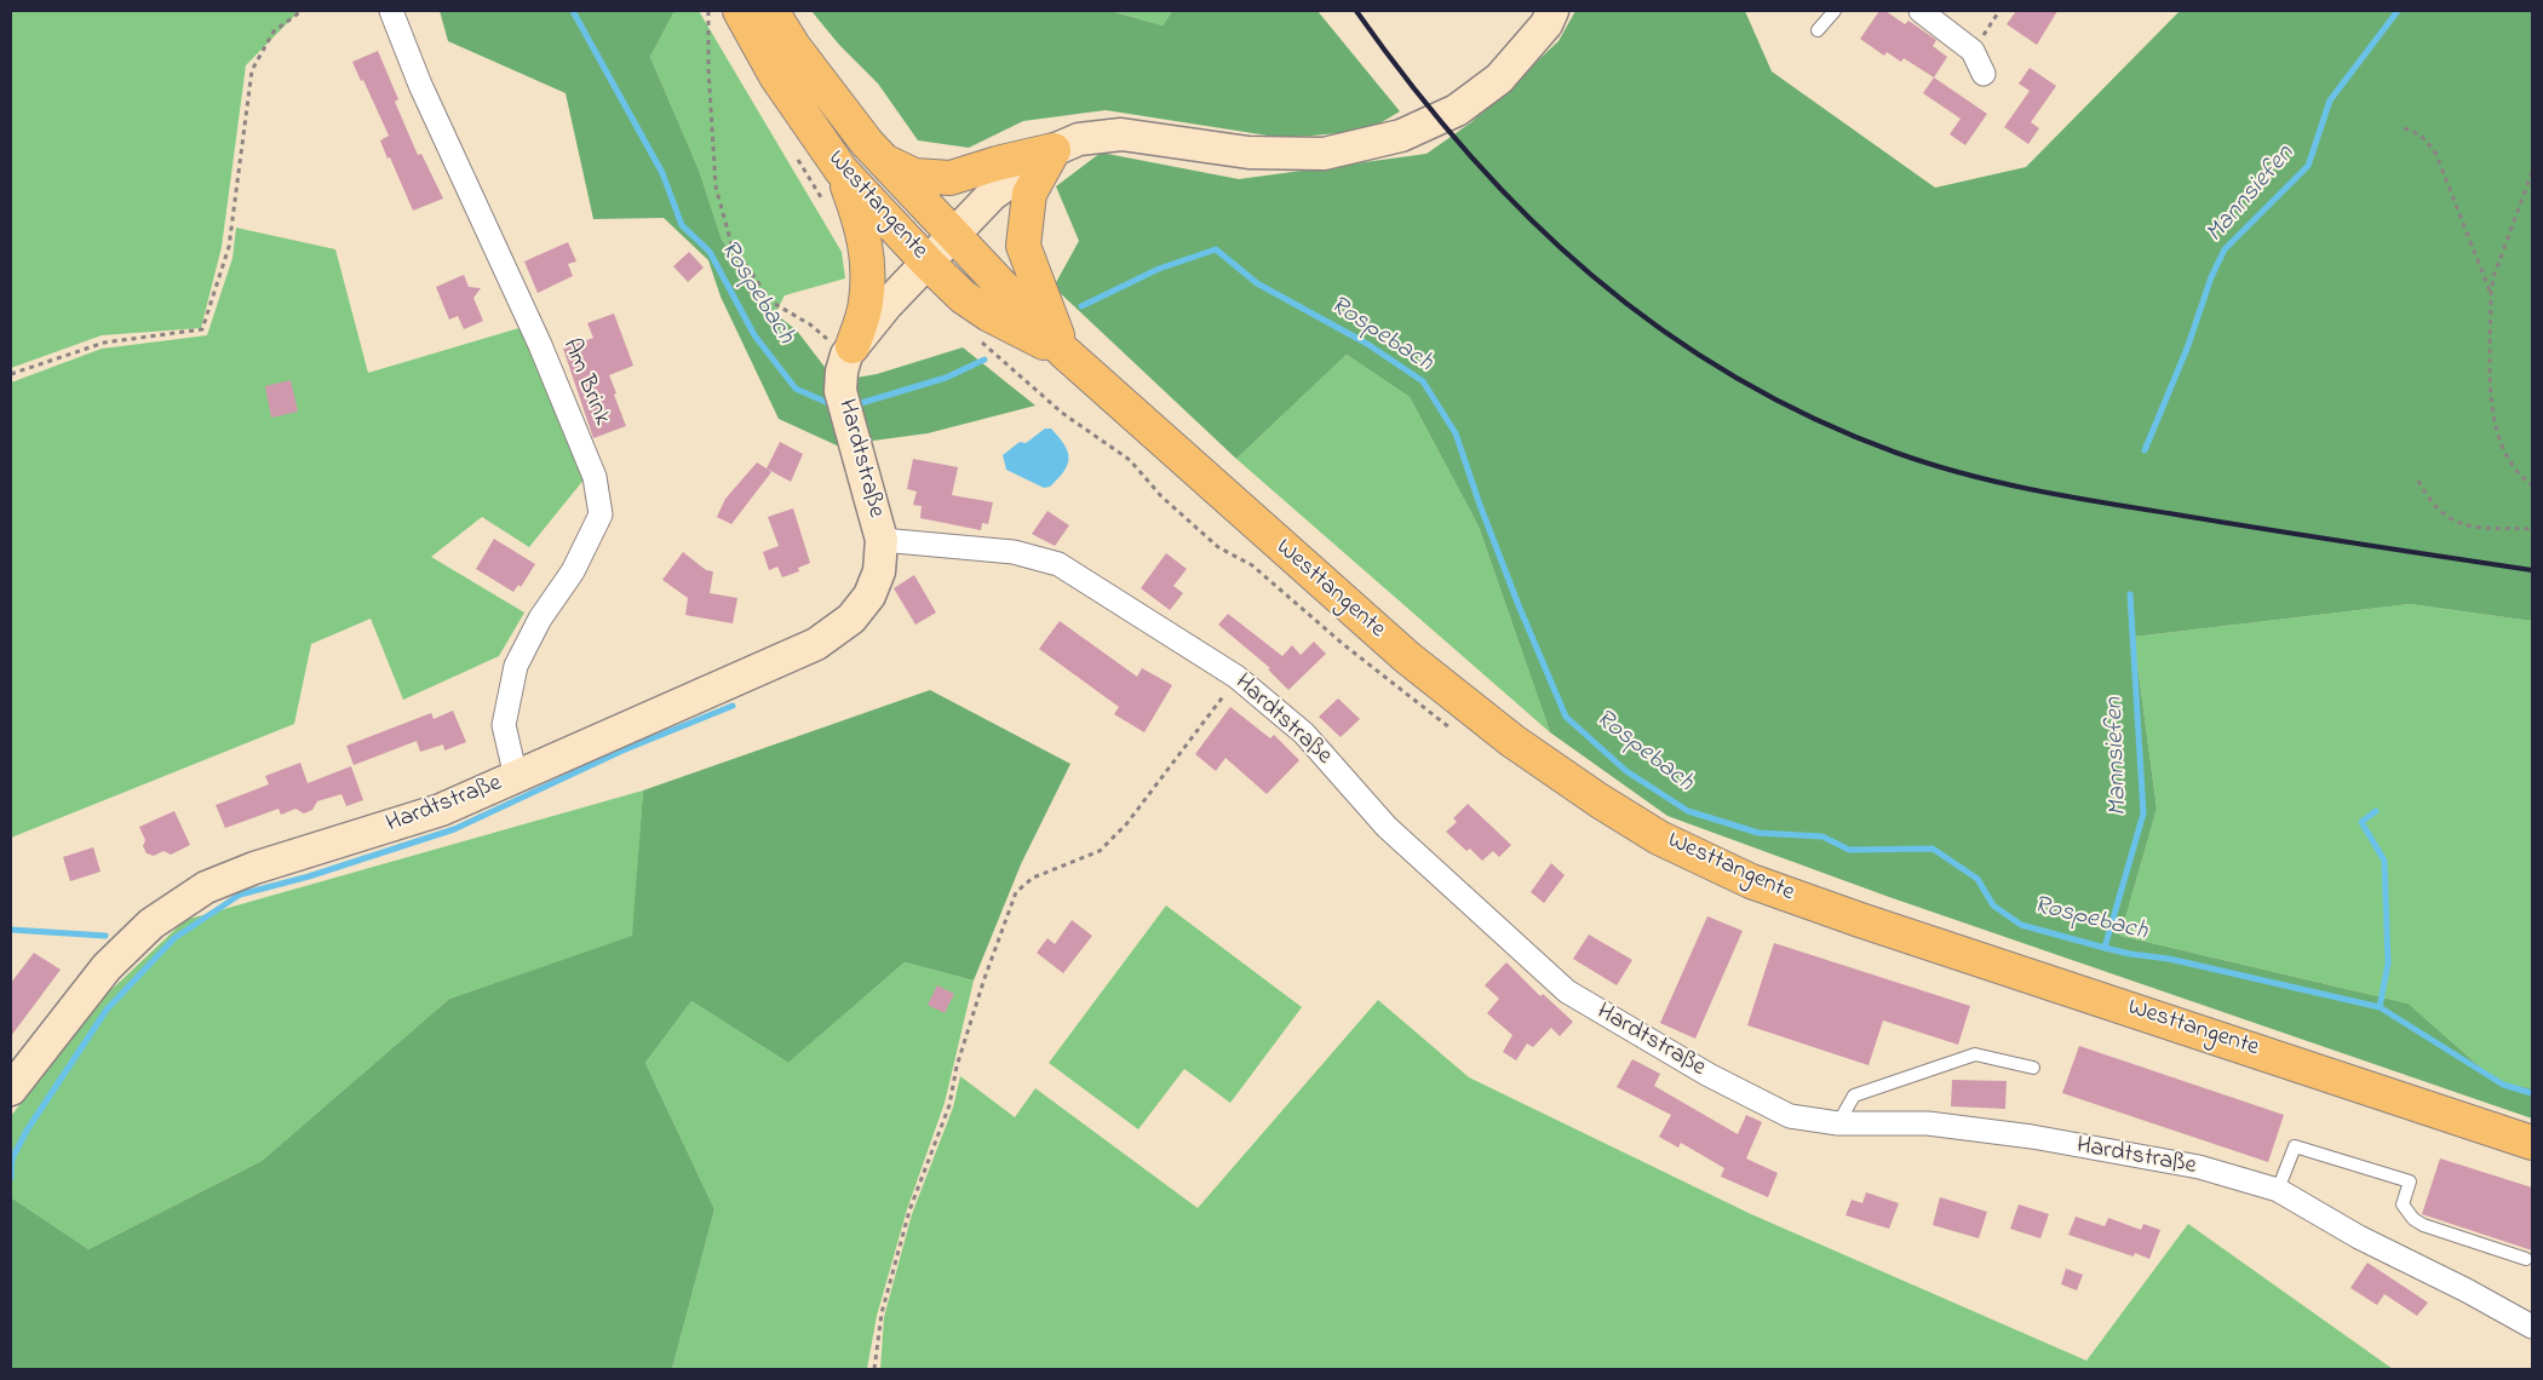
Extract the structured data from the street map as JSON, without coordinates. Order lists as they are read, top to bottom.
{
  "streets": {
    "main road": ["Westtangente"],
    "street": ["Am Brink", "Hardtstraße"]
  },
  "crossings": [
    ["Westtangente", "Hardtstraße"],
    ["Am Brink", "Hardtstraße"]
  ],
  "water": ["Mannsiefen", "Rospebach"]
}
